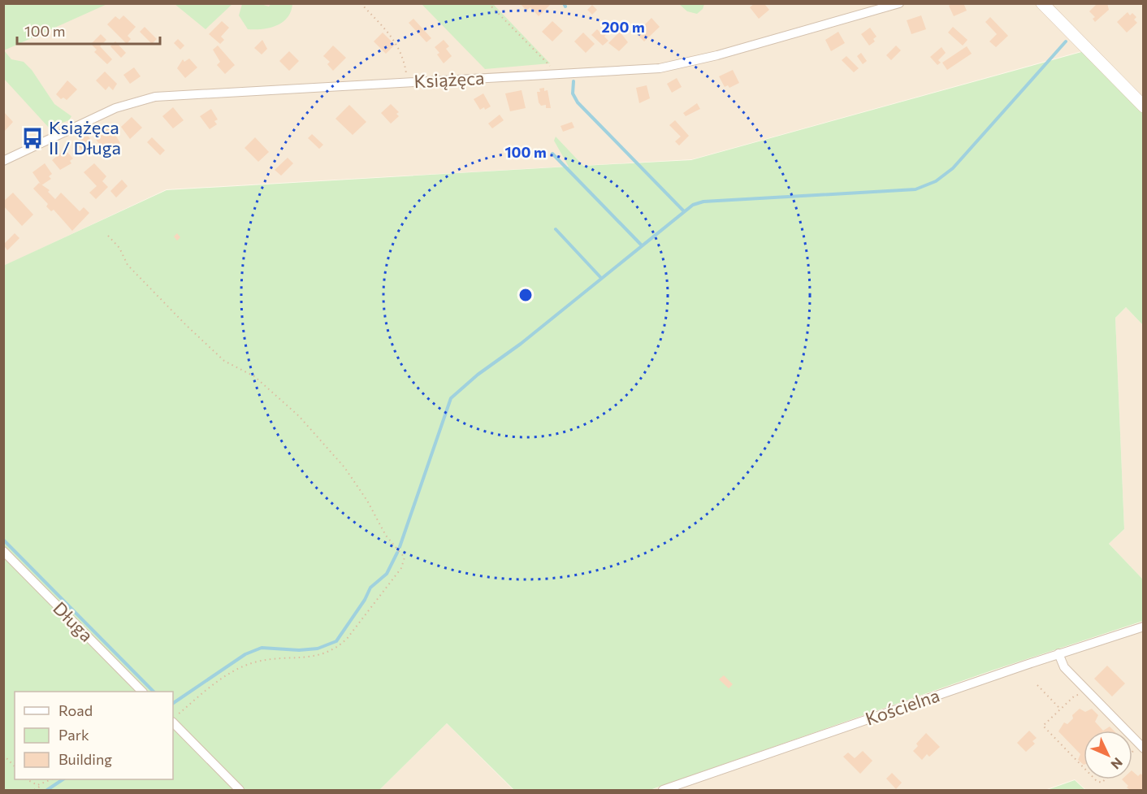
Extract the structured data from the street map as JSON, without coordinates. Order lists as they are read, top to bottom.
{
  "streets": {
    "street": ["Książęca", "Długa", "Kościelna"]
  },
  "places": {
    "bus stop": ["Książęca II / Długa"]
  },
  "legend": ["Road", "Park", "Building"],
  "scale_bar": "100 m",
  "north": "bottom right",
  "rings": ["200 m", "100 m"]
}
